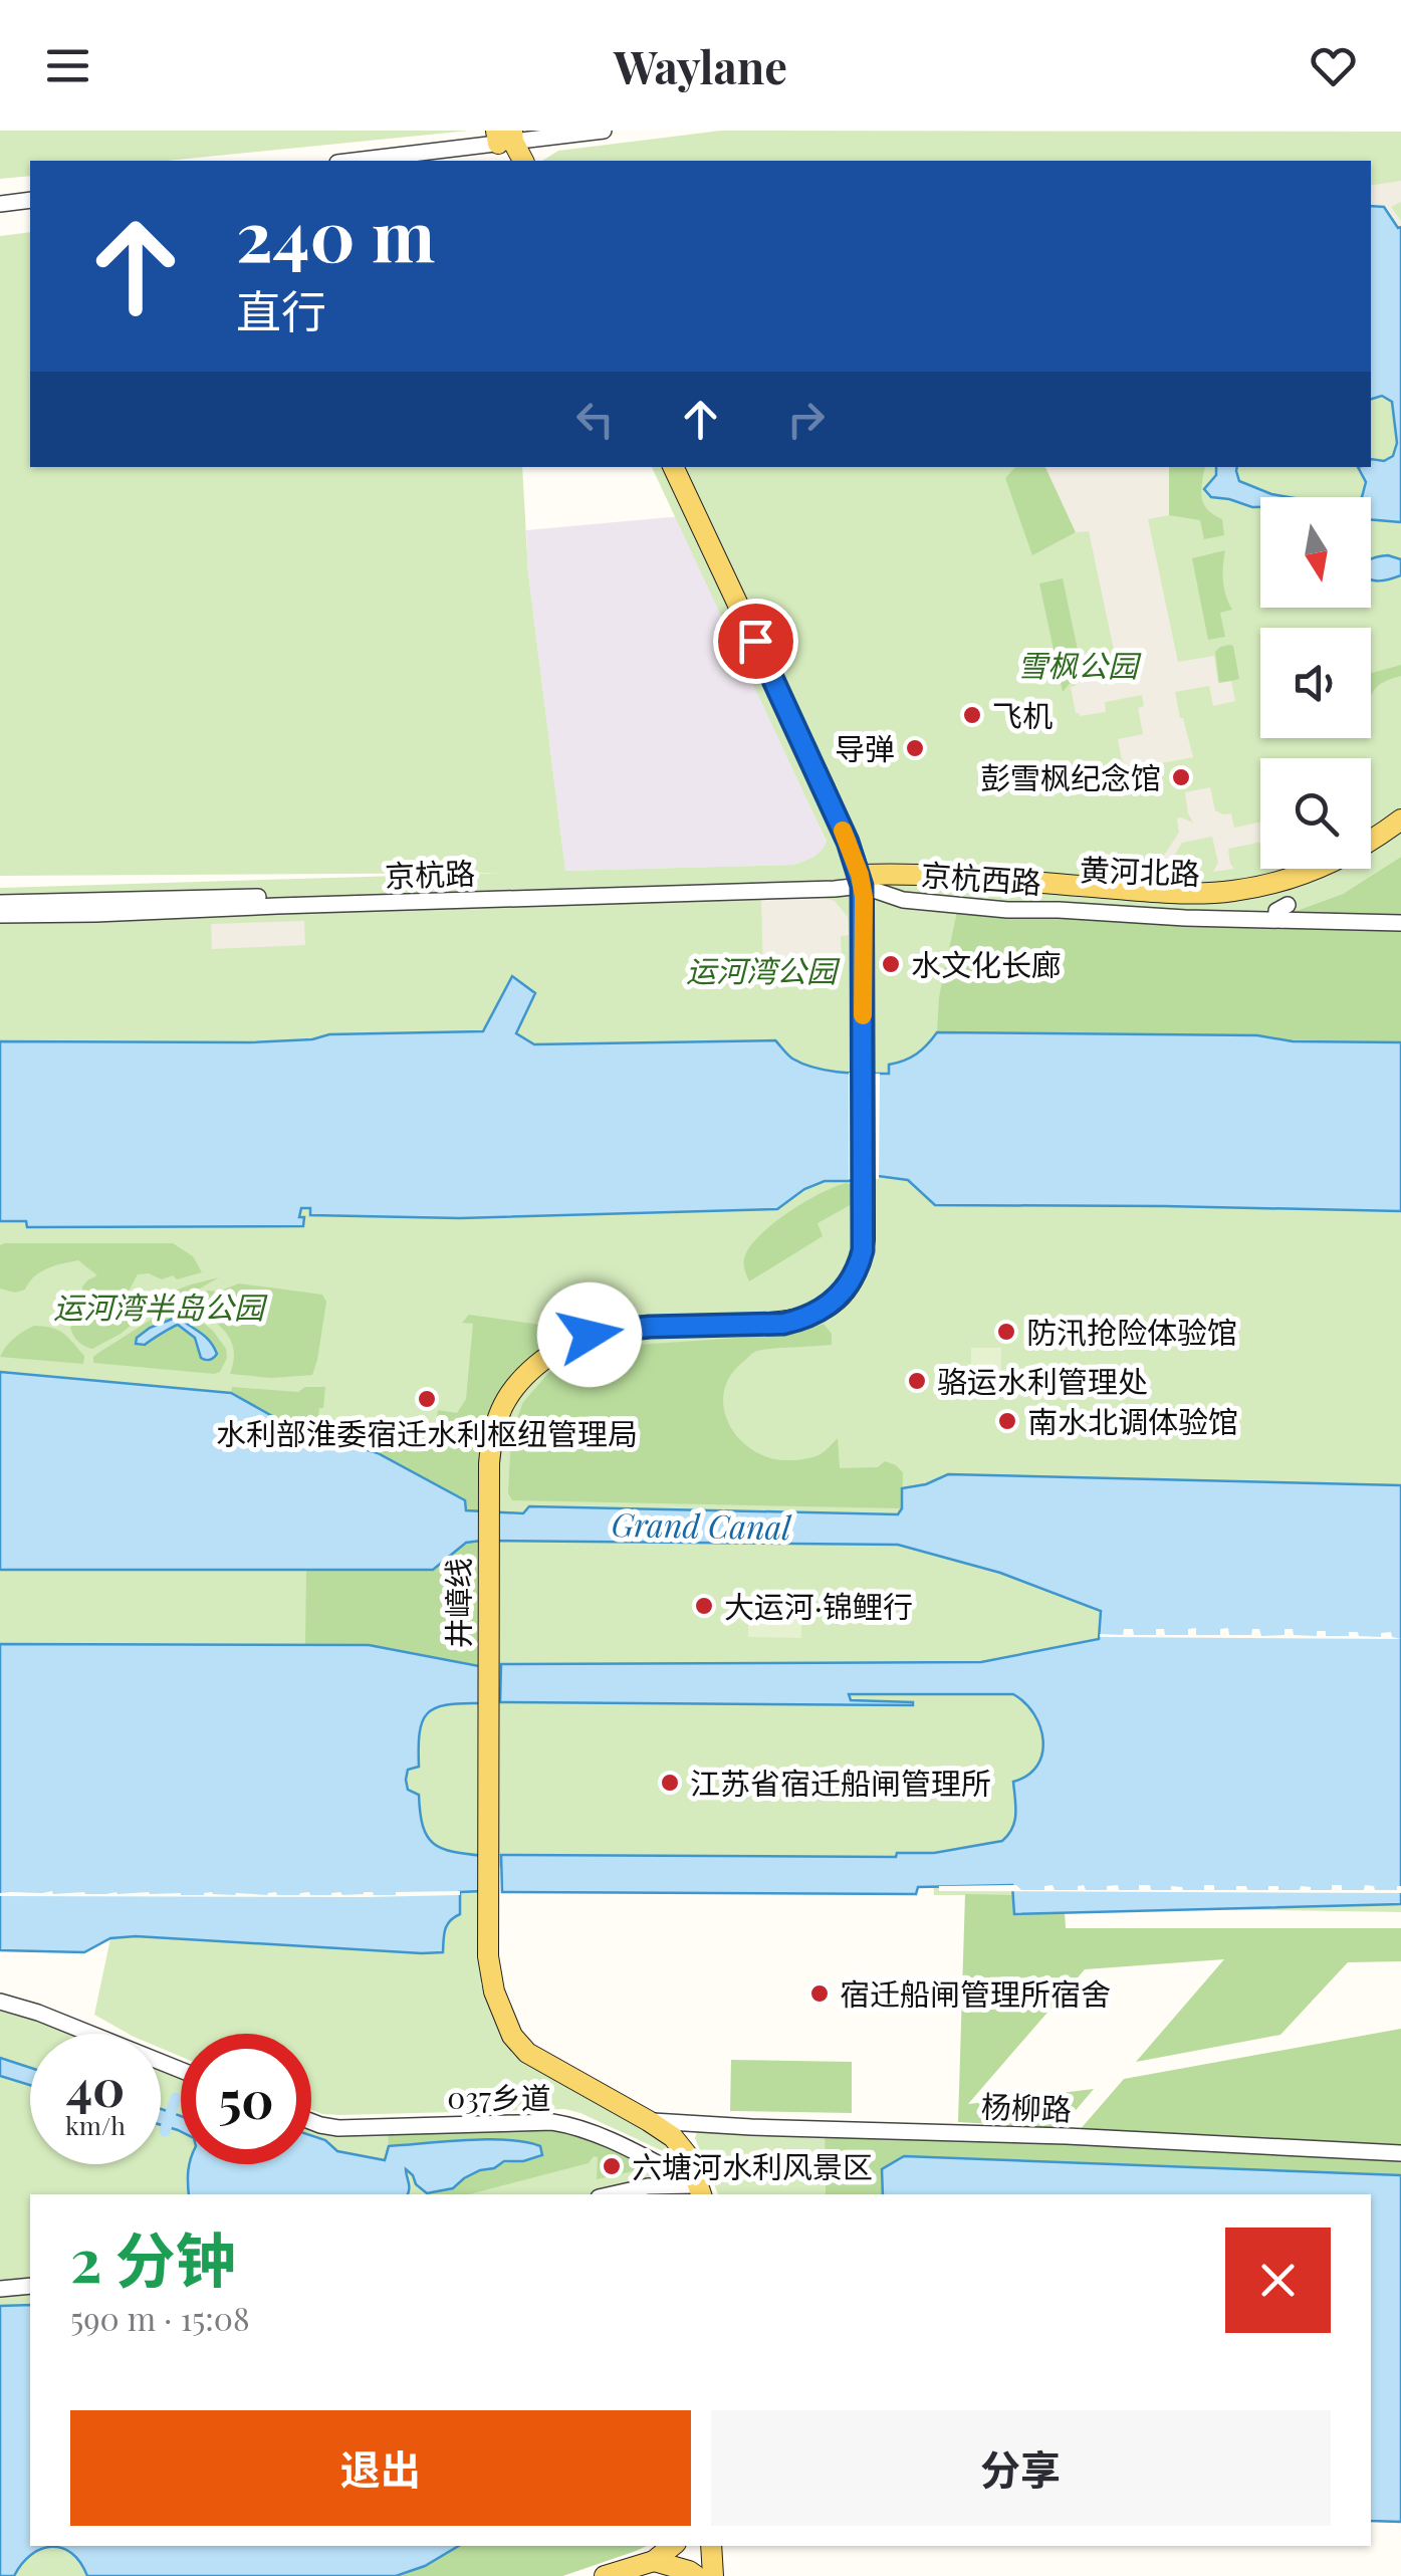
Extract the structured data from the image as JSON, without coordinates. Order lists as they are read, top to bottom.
{
  "streets": {
    "main road": ["黄河北路", "井嶂线"],
    "street": [
      "京杭路",
      "京杭西路",
      "037乡道",
      "杨柳路"
    ]
  },
  "crossings": [
    ["黄河北路", "京杭路"],
    ["黄河北路", "京杭西路"],
    ["黄河北路", "井嶂线"],
    ["京杭路", "京杭西路"],
    ["京杭路", "井嶂线"],
    ["京杭西路", "井嶂线"],
    ["井嶂线", "037乡道"],
    ["井嶂线", "杨柳路"]
  ],
  "water": ["Grand Canal"],
  "parks": ["雪枫公园", "运河湾公园", "运河湾半岛公园"],
  "places": [
    "飞机",
    "导弹",
    "彭雪枫纪念馆",
    "水文化长廊",
    "防汛抢险体验馆",
    "骆运水利管理处",
    "水利部淮委宿迁水利枢纽管理局",
    "南水北调体验馆",
    "大运河·锦鲤行",
    "江苏省宿迁船闸管理所",
    "宿迁船闸管理所宿舍",
    "六塘河水利风景区"
  ],
  "north": "bottom",
  "page": {
    "header": "Waylane",
    "turn": ["240 m", "直行"],
    "speed": "40 km/h",
    "limit": "50",
    "heading": ["2 分钟", "590 m · 15:08"],
    "buttons": ["退出", "分享"]
  }
}
